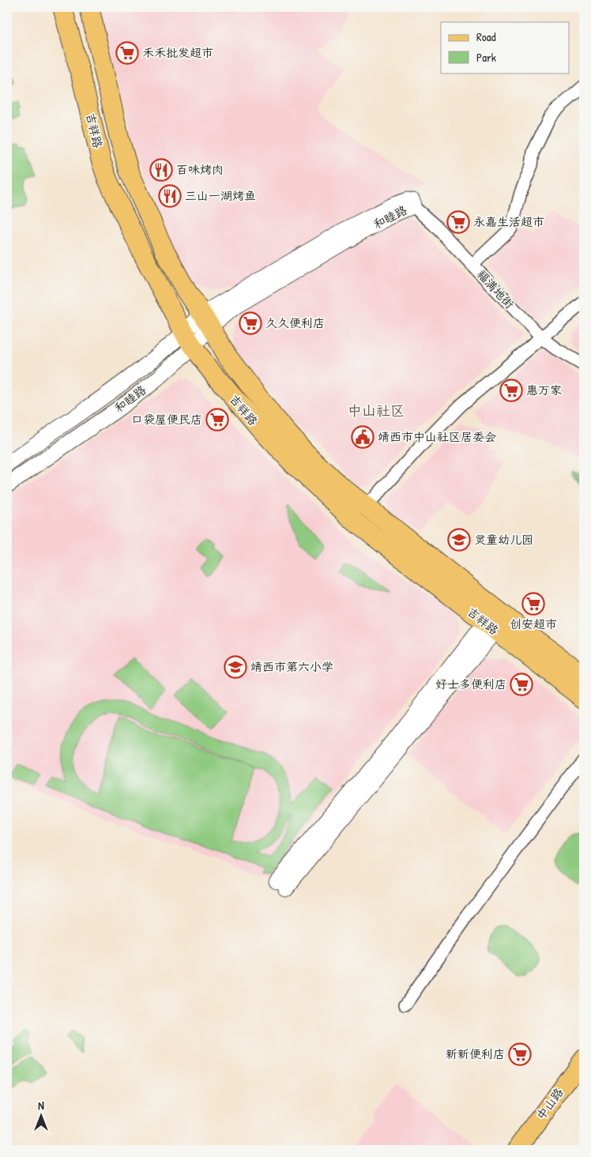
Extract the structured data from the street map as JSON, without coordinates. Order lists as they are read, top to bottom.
{
  "streets": {
    "main road": ["吉祥路", "中山路"],
    "street": ["和睦路", "福满地街"]
  },
  "crossings": [
    ["吉祥路", "和睦路"],
    ["和睦路", "福满地街"]
  ],
  "districts": ["中山社区"],
  "places": {
    "supermarket": [
      "禾禾批发超市",
      "永嘉生活超市",
      "久久便利店",
      "惠万家",
      "口袋屋便民店",
      "创安超市",
      "好士多便利店",
      "新新便利店"
    ],
    "restaurant": ["百味烤肉", "三山一湖烤鱼"],
    "public building": ["靖西市中山社区居委会"],
    "school or university": ["灵童幼儿园", "靖西市第六小学"]
  },
  "legend": ["Road", "Park"],
  "north": "top"
}
